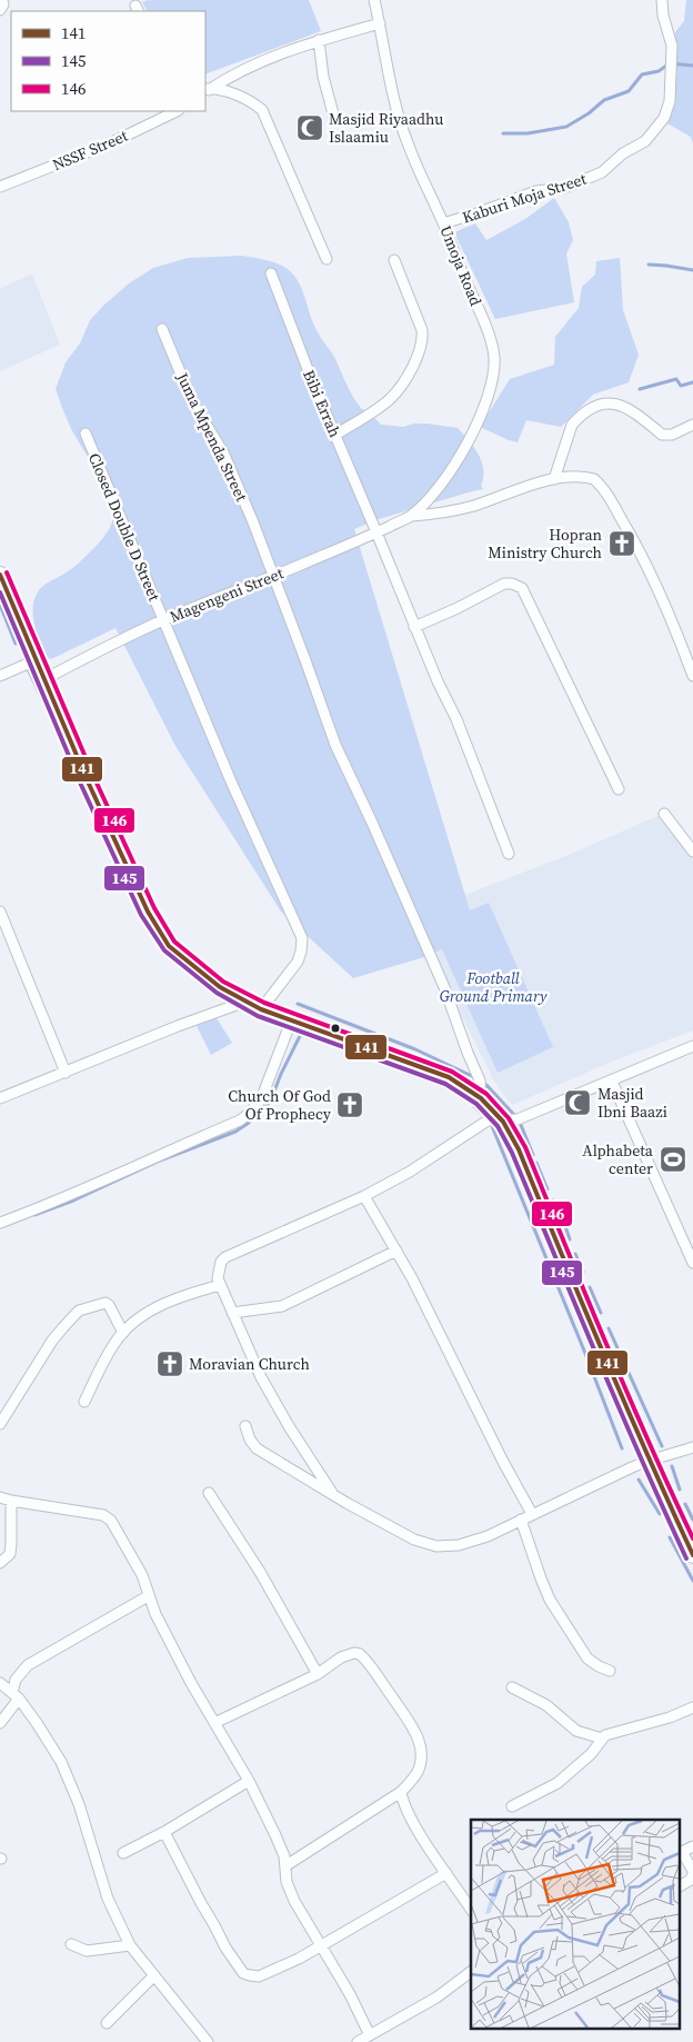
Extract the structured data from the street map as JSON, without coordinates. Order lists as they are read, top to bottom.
{
  "streets": {
    "street": [
      "NSSF Street",
      "Kaburi Moja Street",
      "Umoja Road",
      "Bibi Errah",
      "Juma Mpenda Street",
      "Closed Double D Street",
      "Magengeni Street"
    ]
  },
  "crossings": [
    ["Kaburi Moja Street", "Umoja Road"],
    ["Umoja Road", "Magengeni Street"],
    ["Bibi Errah", "Magengeni Street"],
    ["Juma Mpenda Street", "Magengeni Street"],
    ["Closed Double D Street", "Magengeni Street"]
  ],
  "parks": ["Football Ground Primary"],
  "places": {
    "mosque": ["Masjid Riyaadhu Islaamiu", "Masjid Ibni Baazi"],
    "church": ["Hopran Ministry Church", "Church Of God Of Prophecy", "Moravian Church"],
    "sports": ["Alphabeta center"]
  },
  "lines": ["transit line 146", "transit line 141", "transit line 145"],
  "legend": ["141", "145", "146"]
}
